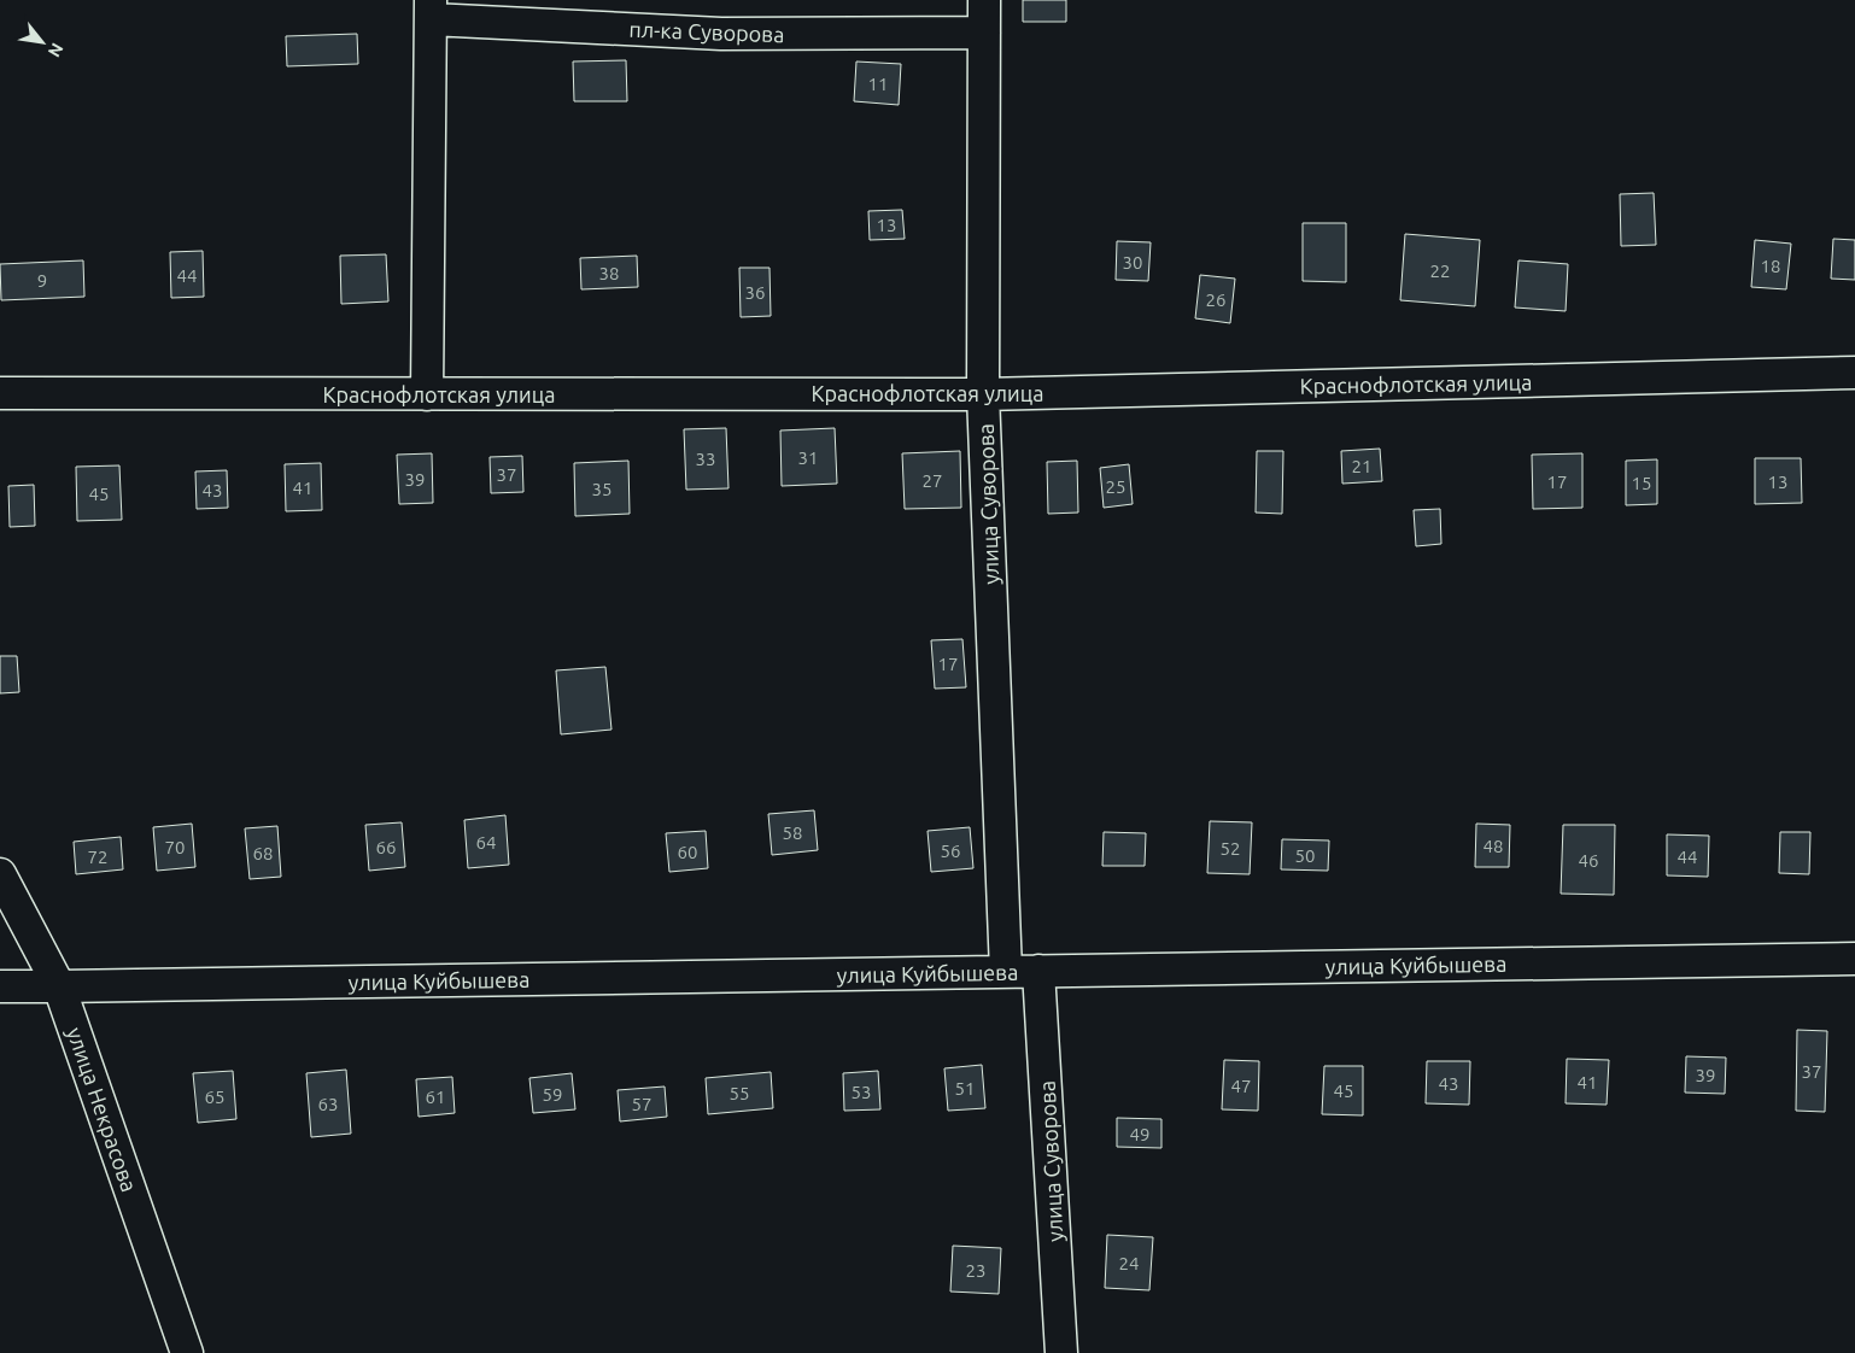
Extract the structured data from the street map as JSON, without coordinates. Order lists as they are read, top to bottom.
{
  "streets": {
    "street": [
      "пл-ка Суворова",
      "Краснофлотская улица",
      "улица Суворова",
      "улица Куйбышева",
      "улица Некрасова"
    ]
  },
  "crossings": [
    ["пл-ка Суворова", "улица Суворова"],
    ["Краснофлотская улица", "улица Суворова"],
    ["улица Суворова", "улица Куйбышева"],
    ["улица Куйбышева", "улица Некрасова"]
  ],
  "house_numbers": [
    "11",
    "13",
    "30",
    "18",
    "22",
    "38",
    "44",
    "9",
    "36",
    "26",
    "31",
    "33",
    "21",
    "37",
    "39",
    "27",
    "17",
    "13",
    "15",
    "25",
    "41",
    "35",
    "43",
    "45",
    "17",
    "58",
    "64",
    "48",
    "70",
    "66",
    "52",
    "56",
    "60",
    "68",
    "50",
    "72",
    "44",
    "46",
    "37",
    "39",
    "41",
    "43",
    "47",
    "51",
    "45",
    "53",
    "55",
    "59",
    "65",
    "61",
    "63",
    "57",
    "49",
    "24",
    "23"
  ],
  "north": "bottom right"
}
